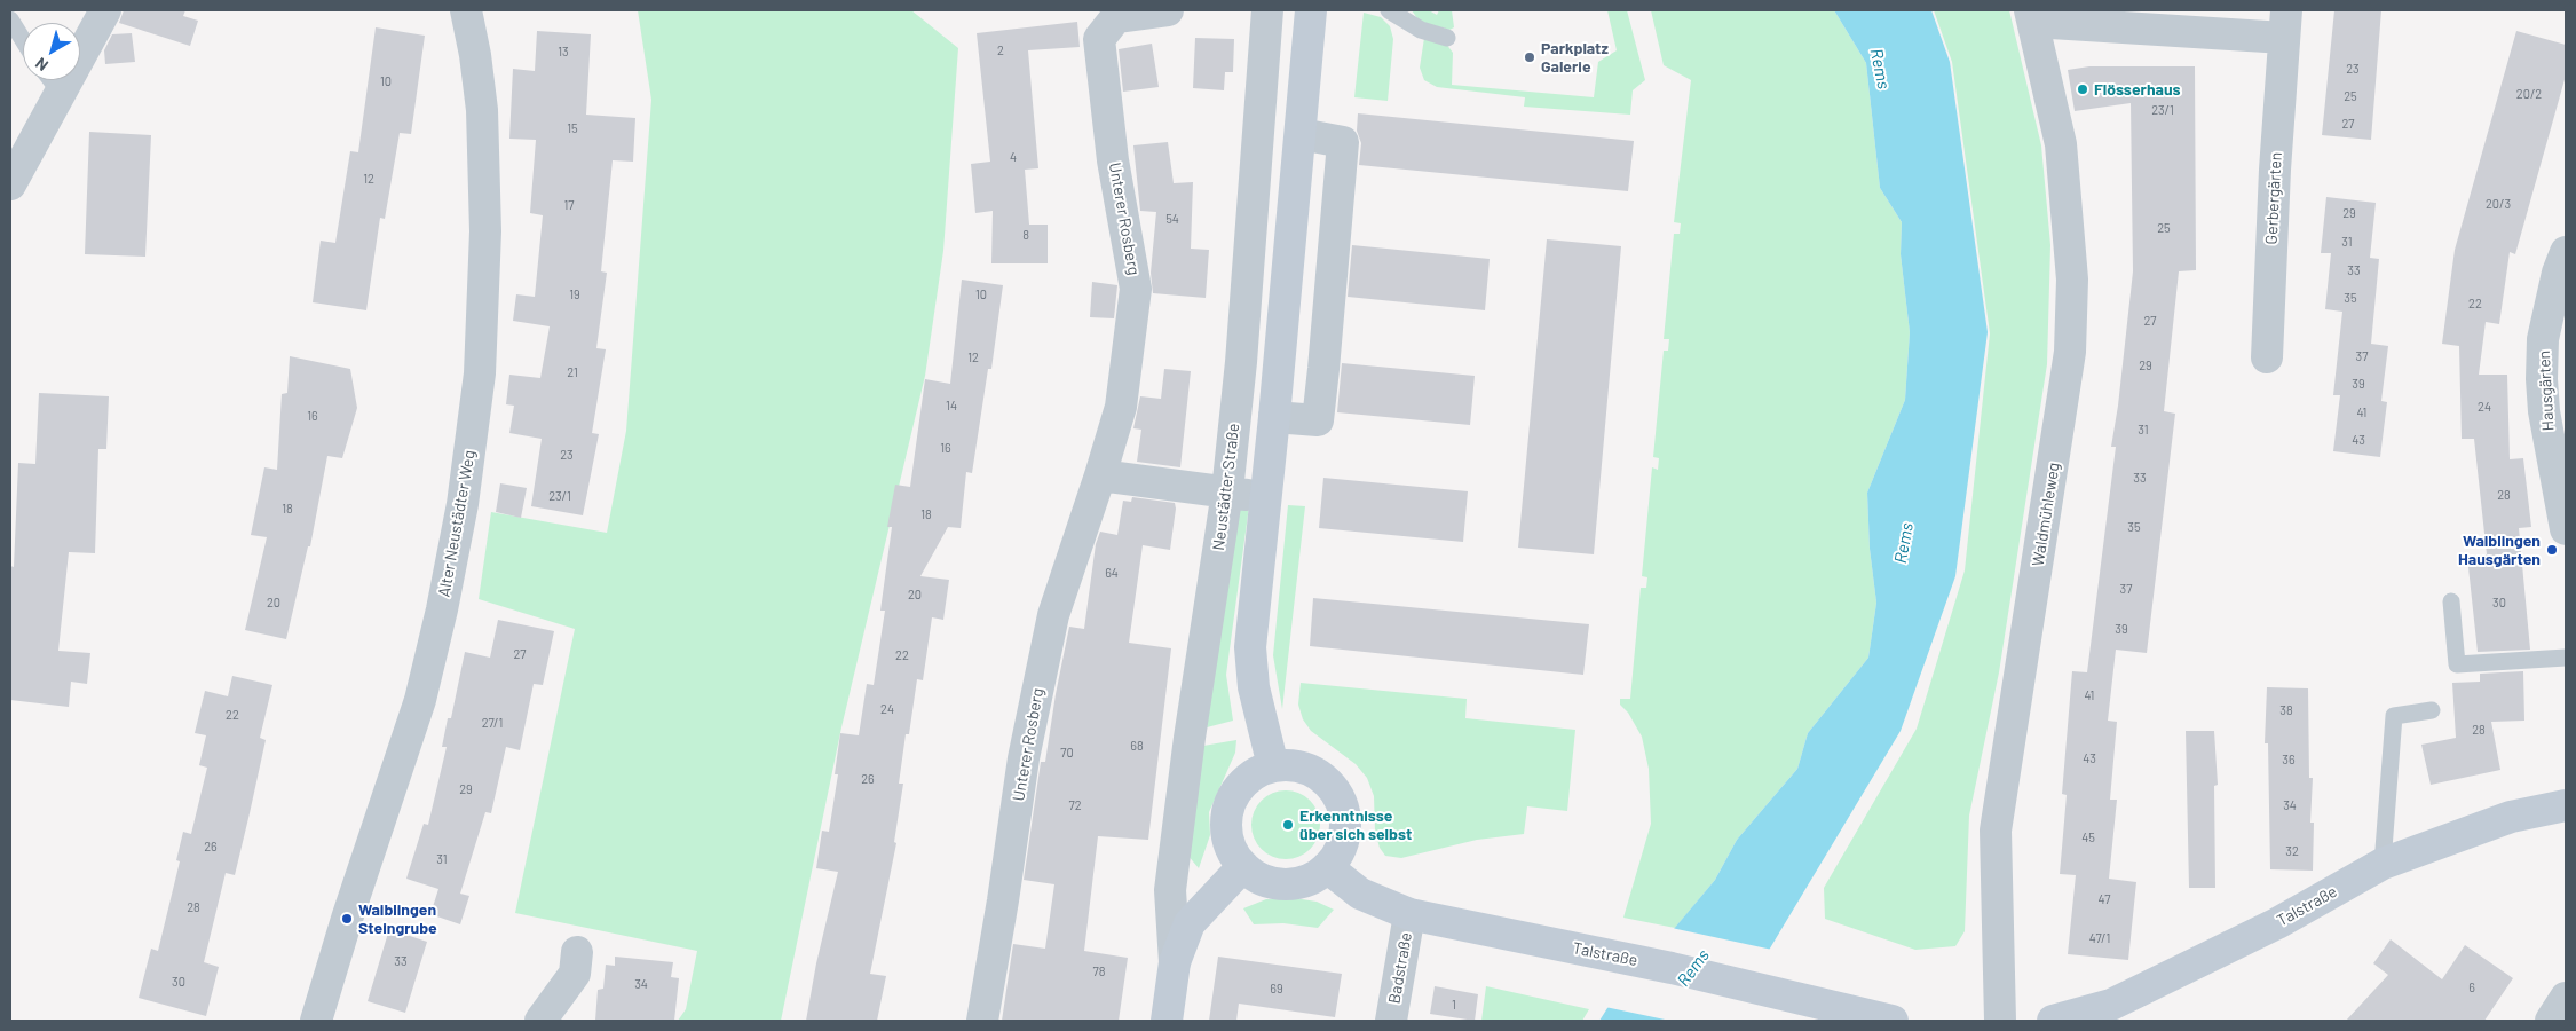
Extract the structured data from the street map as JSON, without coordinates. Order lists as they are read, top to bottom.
{
  "streets": {
    "street": [
      "Gerbergärten",
      "Unterer Rosberg",
      "Hausgärten",
      "Neustädter Straße",
      "Waldmühleweg",
      "Alter Neustädter Weg",
      "Talstraße",
      "Badstraße"
    ]
  },
  "crossings": [
    ["Gerbergärten", "Waldmühleweg"],
    ["Neustädter Straße", "Talstraße"],
    ["Talstraße", "Badstraße"]
  ],
  "water": ["Rems"],
  "places": [
    "Parkplatz Galerie",
    "Flösserhaus",
    "Waiblingen Hausgärten",
    "Erkenntnisse über sich selbst",
    "Waiblingen Steingrube"
  ],
  "house_numbers": [
    "2",
    "13",
    "23",
    "10",
    "20/2",
    "25",
    "23/1",
    "27",
    "15",
    "4",
    "12",
    "20/3",
    "17",
    "29",
    "54",
    "25",
    "8",
    "31",
    "33",
    "19",
    "10",
    "35",
    "22",
    "27",
    "37",
    "12",
    "29",
    "21",
    "39",
    "14",
    "24",
    "41",
    "16",
    "31",
    "43",
    "16",
    "23",
    "33",
    "28",
    "23/1",
    "18",
    "18",
    "35",
    "64",
    "37",
    "20",
    "20",
    "30",
    "39",
    "27",
    "22",
    "41",
    "24",
    "38",
    "22",
    "27/1",
    "28",
    "68",
    "70",
    "43",
    "36",
    "26",
    "29",
    "72",
    "34",
    "45",
    "26",
    "32",
    "31",
    "47",
    "28",
    "47/1",
    "33",
    "78",
    "30",
    "34",
    "6",
    "69",
    "1"
  ],
  "north": "bottom left"
}
